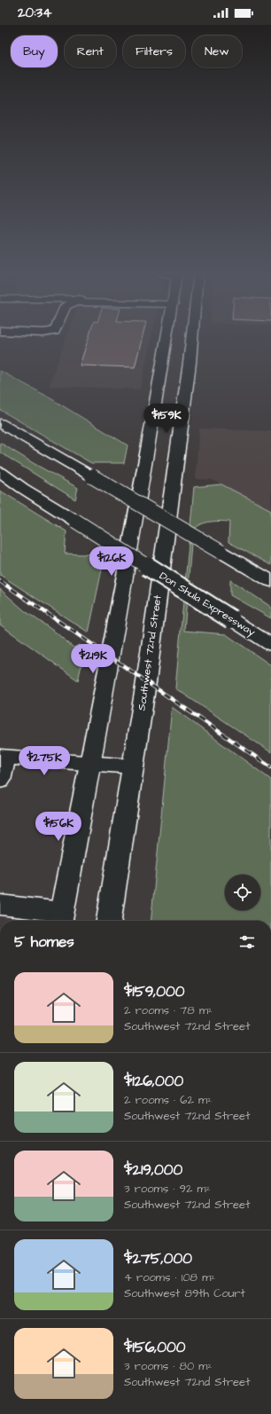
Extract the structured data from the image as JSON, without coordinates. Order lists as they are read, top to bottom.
{
  "streets": {
    "main road": ["Don Shula Expressway", "Southwest 72nd Street"]
  },
  "page": {
    "status": "20:34",
    "chip": [
      "Buy",
      "Rent",
      "Filters",
      "New"
    ],
    "price": [
      "$159K",
      "$126K",
      "$219K",
      "$275K",
      "$156K"
    ],
    "heading": "5 homes",
    "list": [
      {
        "name": "$159,000",
        "note": "2 rooms · 78 m² · Southwest 72nd Street"
      },
      {
        "name": "$126,000",
        "note": "2 rooms · 62 m² · Southwest 72nd Street"
      },
      {
        "name": "$219,000",
        "note": "3 rooms · 92 m² · Southwest 72nd Street"
      },
      {
        "name": "$275,000",
        "note": "4 rooms · 108 m² · Southwest 89th Court"
      },
      {
        "name": "$156,000",
        "note": "3 rooms · 80 m² · Southwest 72nd Street"
      }
    ]
  }
}
